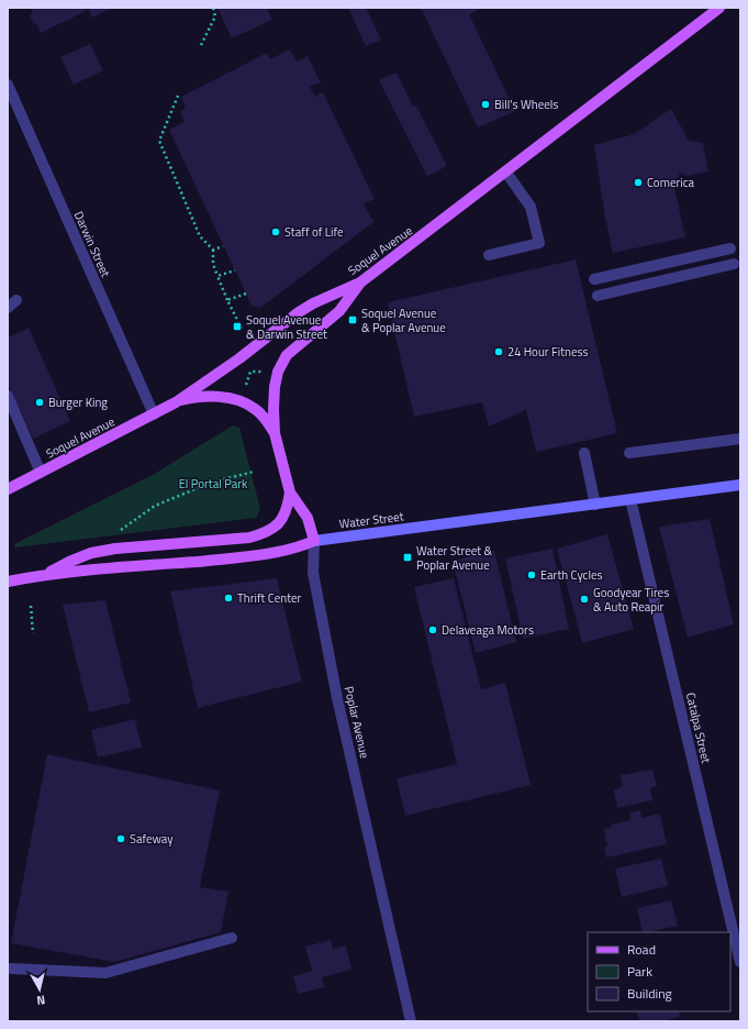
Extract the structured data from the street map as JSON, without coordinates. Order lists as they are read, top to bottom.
{
  "streets": {
    "main road": ["Soquel Avenue", "Water Street", "Poplar Avenue"],
    "street": ["Darwin Street", "Catalpa Street"]
  },
  "crossings": [
    ["Darwin Street", "Soquel Avenue"],
    ["Water Street", "Poplar Avenue"],
    ["Water Street", "Catalpa Street"]
  ],
  "parks": ["El Portal Park"],
  "places": {
    "other": [
      "Bill's Wheels",
      "Comerica",
      "Staff of Life",
      "24 Hour Fitness",
      "Burger King",
      "Earth Cycles",
      "Thrift Center",
      "Goodyear Tires & Auto Reapir",
      "Delaveaga Motors",
      "Safeway"
    ],
    "transit": ["Soquel Avenue & Poplar Avenue", "Soquel Avenue & Darwin Street", "Water Street & Poplar Avenue"]
  },
  "legend": ["Road", "Park", "Building"],
  "north": "bottom"
}
